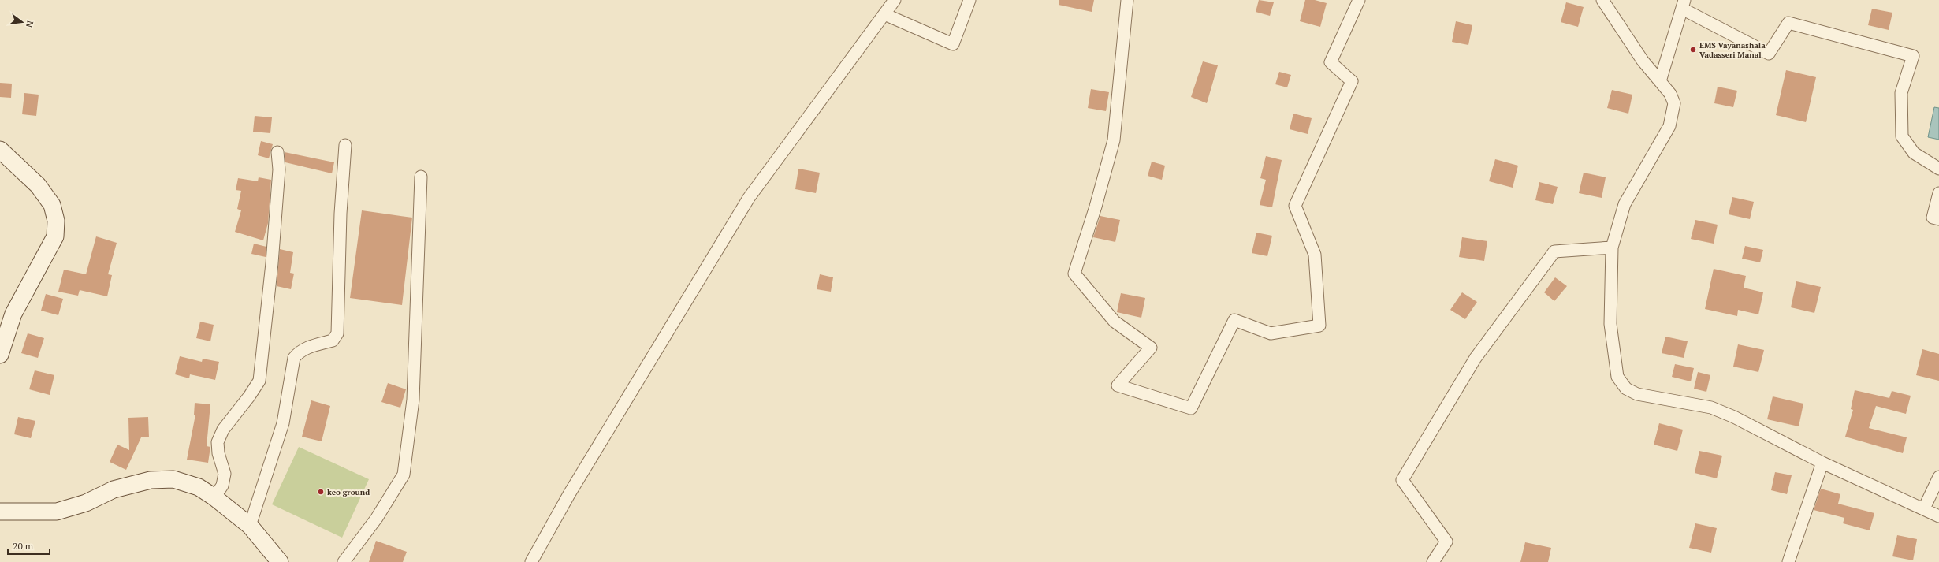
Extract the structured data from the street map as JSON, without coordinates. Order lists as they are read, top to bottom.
{
  "places": ["EMS Vayanashala Vadasseri Manal", "keo ground"],
  "scale_bar": "20 m",
  "north": "right"
}
